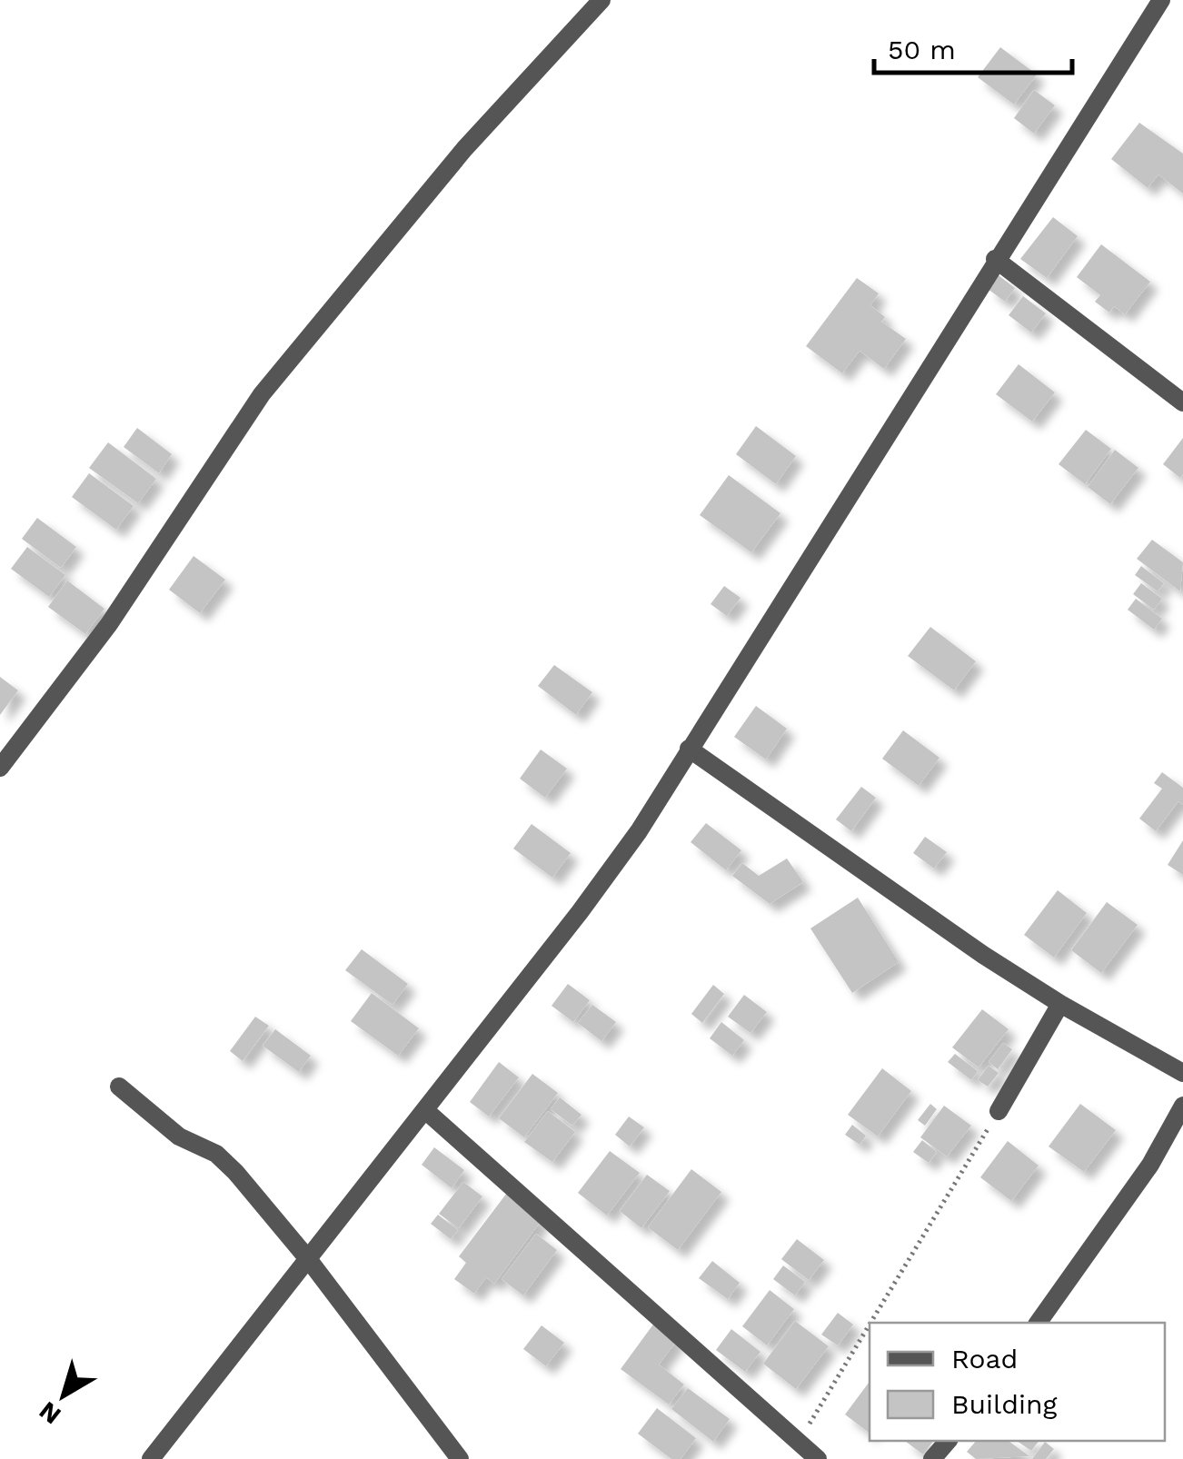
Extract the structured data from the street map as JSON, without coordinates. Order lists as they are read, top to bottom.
{
  "legend": ["Road", "Building"],
  "scale_bar": "50 m",
  "north": "bottom left"
}
